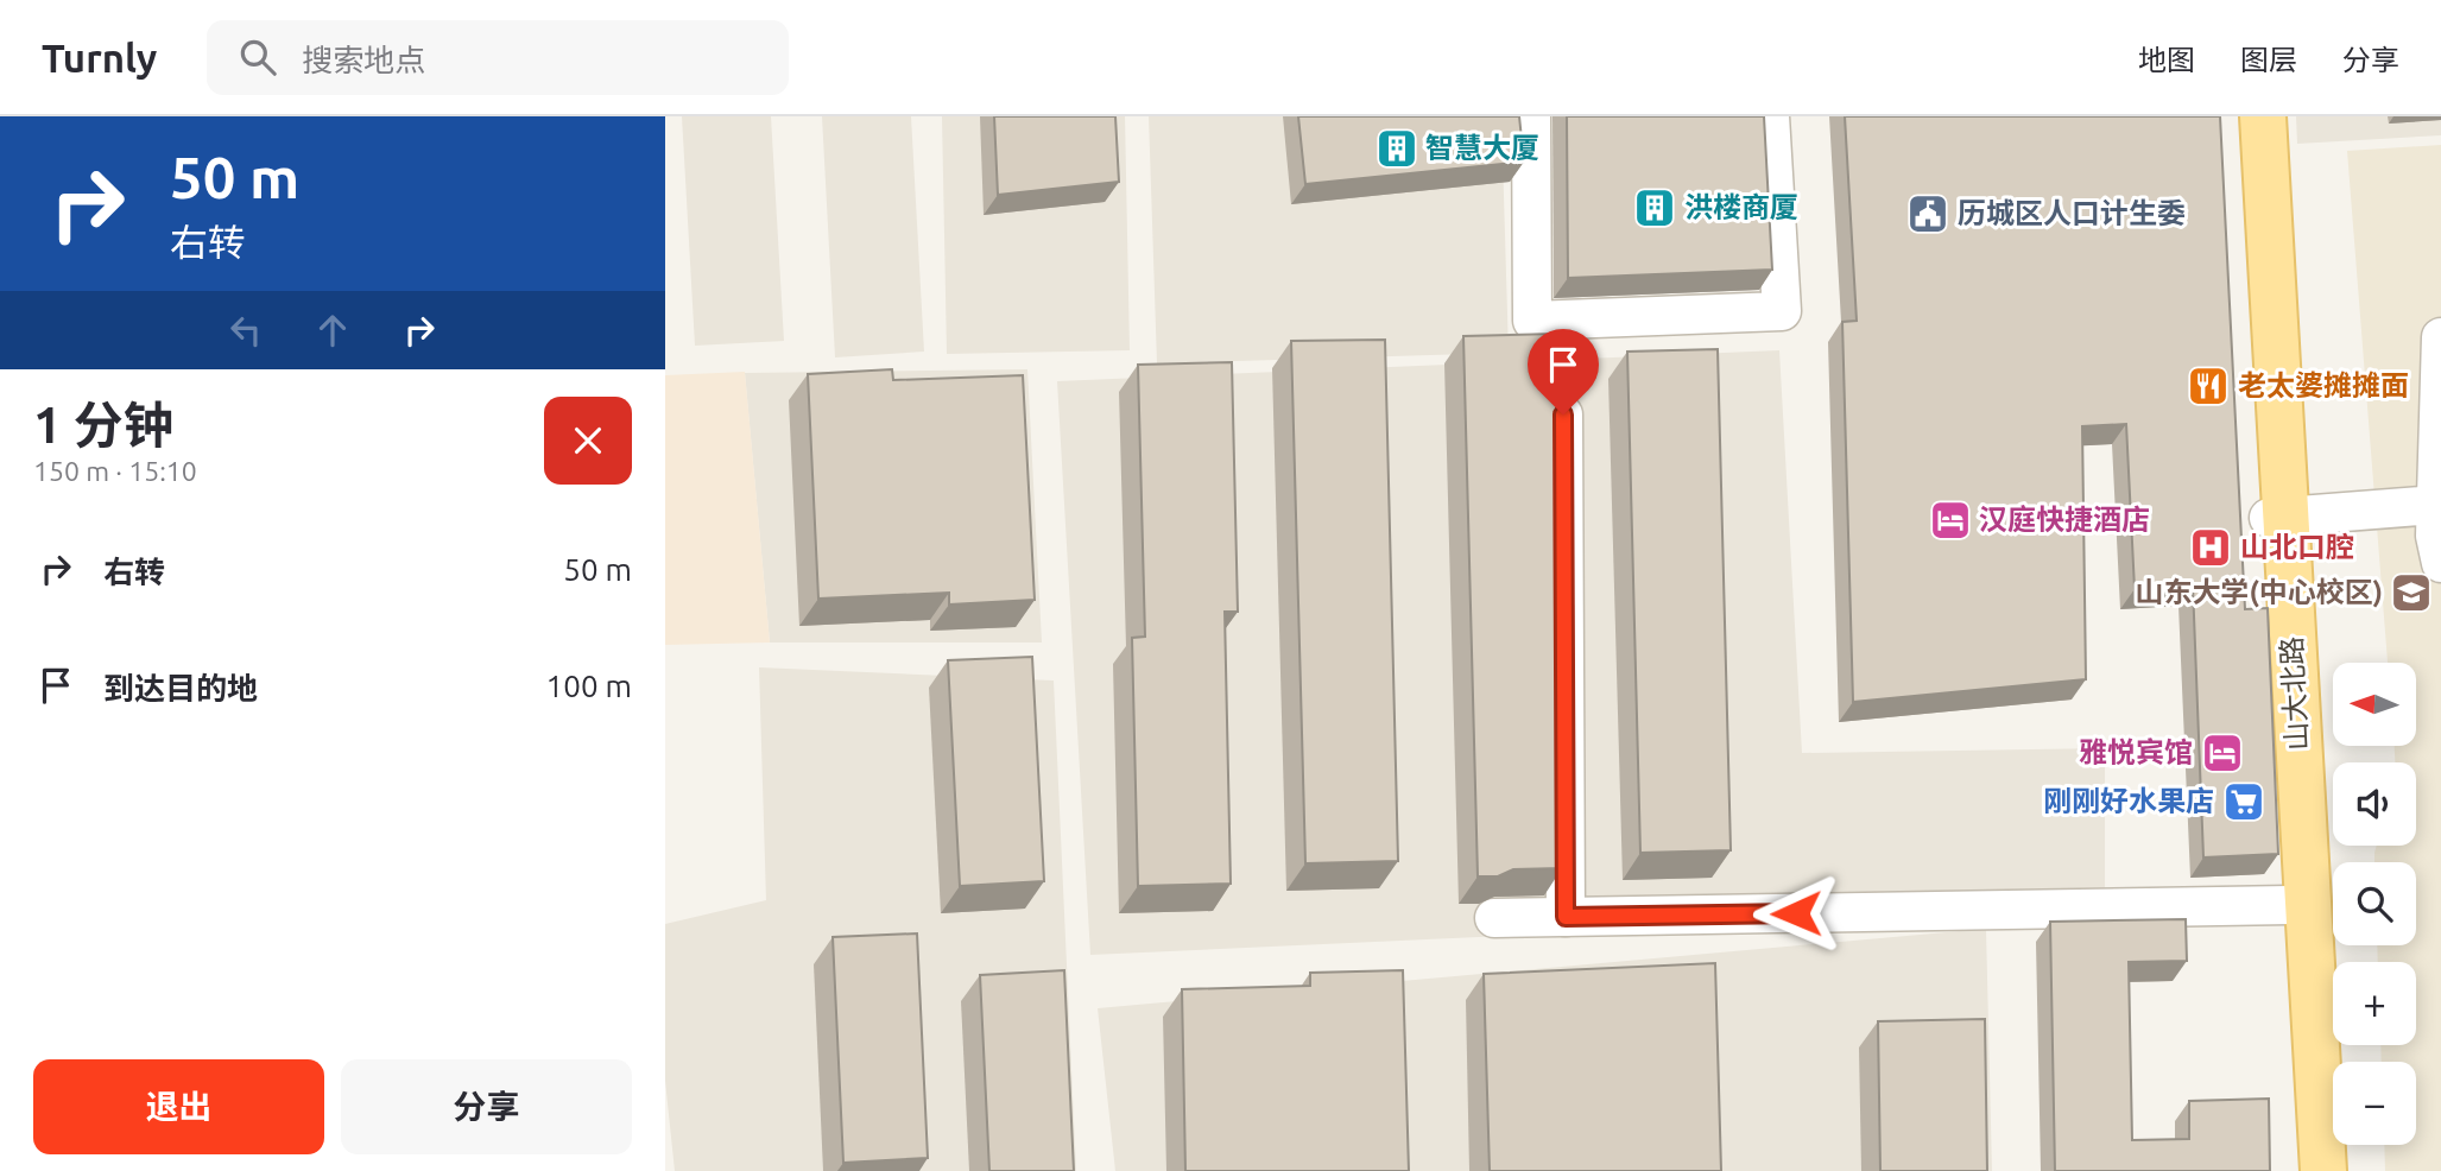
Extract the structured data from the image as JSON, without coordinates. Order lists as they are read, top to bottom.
{
  "streets": {
    "main road": ["山大北路"]
  },
  "places": {
    "building": ["智慧大厦", "洪楼商厦"],
    "public building": ["历城区人口计生委"],
    "restaurant": ["老太婆摊摊面"],
    "hotel": ["汉庭快捷酒店", "雅悦宾馆"],
    "hospital": ["山北口腔"],
    "school or university": ["山东大学(中心校区)"],
    "supermarket": ["刚刚好水果店"]
  },
  "north": "left",
  "page": {
    "header": "Turnly",
    "search": "搜索地点",
    "nav": ["地图", "图层", "分享"],
    "turn": ["50 m", "右转"],
    "heading": ["1 分钟", "150 m · 15:10"],
    "list": [
      {
        "name": "右转",
        "value": "50 m"
      },
      {
        "name": "到达目的地",
        "value": "100 m"
      }
    ],
    "map_buttons": ["+", "−"],
    "buttons": ["退出", "分享"]
  }
}
